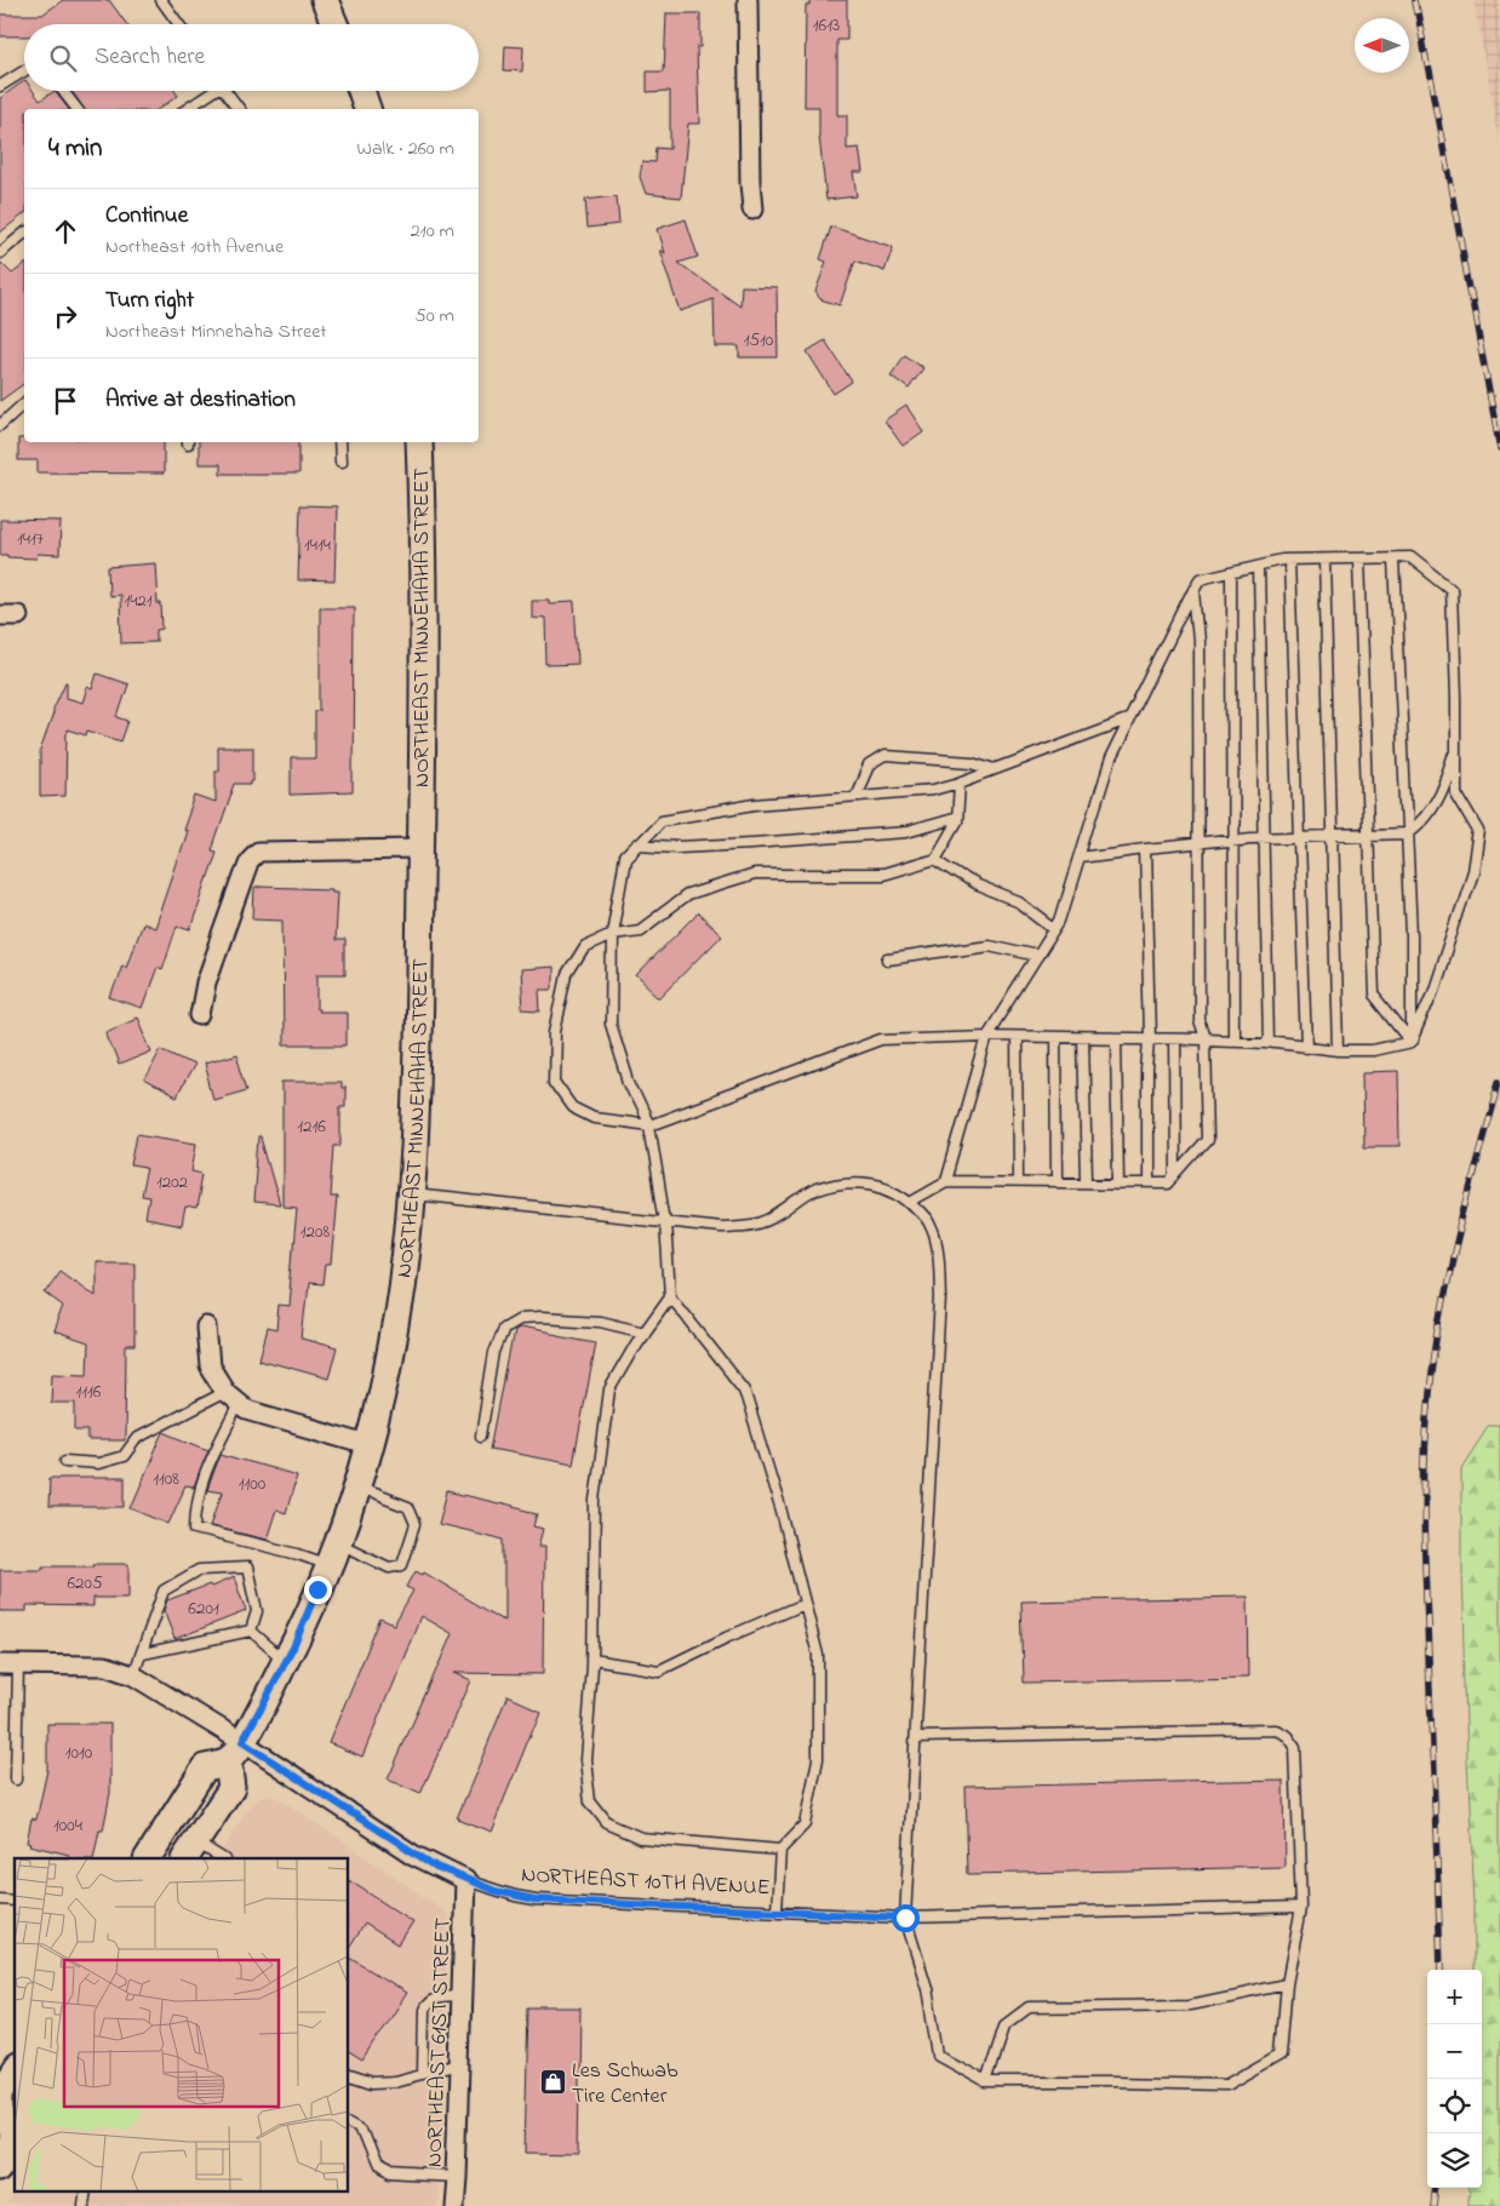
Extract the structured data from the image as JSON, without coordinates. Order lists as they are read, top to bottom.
{
  "streets": {
    "main road": ["NORTHEAST MINNEHAHA STREET"],
    "street": ["NORTHEAST 10TH AVENUE", "NORTHEAST 61ST STREET"]
  },
  "crossings": [
    ["NORTHEAST MINNEHAHA STREET", "NORTHEAST 10TH AVENUE"],
    ["NORTHEAST 10TH AVENUE", "NORTHEAST 61ST STREET"]
  ],
  "places": {
    "shop": ["Les Schwab Tire Center"]
  },
  "house_numbers": [
    "1613",
    "1510",
    "1417",
    "1414",
    "1421",
    "1216",
    "1202",
    "1208",
    "1116",
    "1108",
    "1100",
    "6205",
    "6201",
    "1010",
    "1004"
  ],
  "north": "left",
  "page": {
    "search": "Search here",
    "heading": ["4 min", "Walk · 260 m"],
    "list": [
      ["Continue", "Northeast 10th Avenue", "210 m"],
      ["Turn right", "Northeast Minnehaha Street", "50 m"],
      "Arrive at destination"
    ],
    "map_buttons": ["+", "−"]
  }
}
